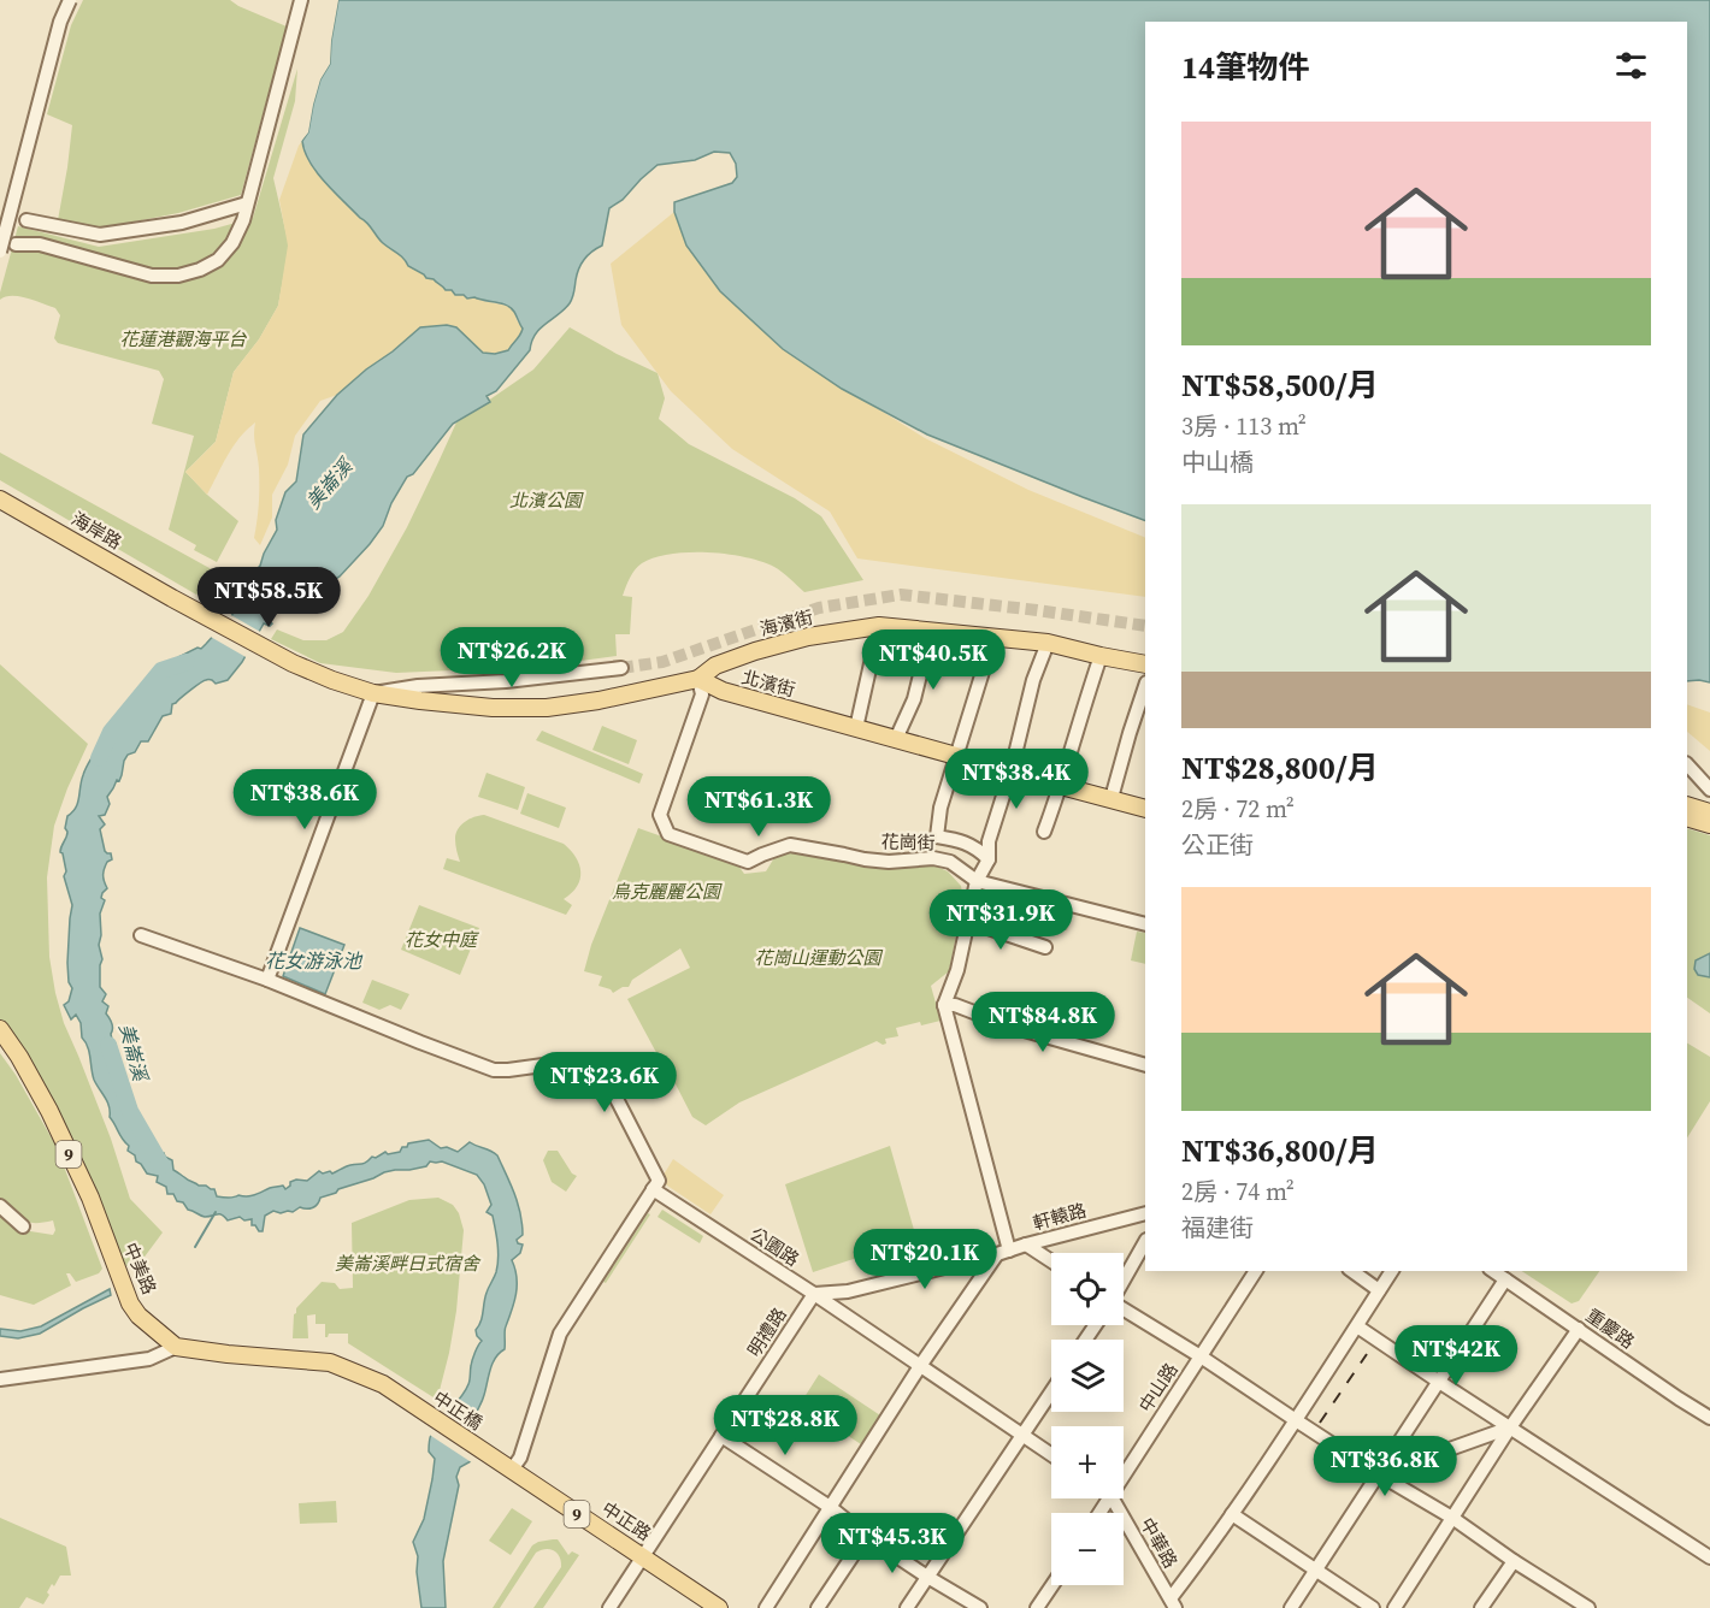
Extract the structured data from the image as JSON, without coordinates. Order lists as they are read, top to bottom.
{
  "streets": {
    "main road": [
      "海岸路",
      "海濱街",
      "北濱街",
      "9",
      "中美路",
      "中正橋",
      "中正路"
    ],
    "street": [
      "花崗街",
      "軒轅路",
      "公園路",
      "重慶路",
      "明禮路",
      "中山路",
      "中華路"
    ]
  },
  "crossings": [
    ["海濱街", "北濱街"],
    ["海濱街", "花崗街"],
    ["北濱街", "花崗街"],
    ["軒轅路", "公園路"],
    ["軒轅路", "明禮路"],
    ["公園路", "明禮路"],
    ["中美路", "中正橋"],
    ["明禮路", "中正路"],
    ["中正橋", "中正路"]
  ],
  "water": ["美崙溪", "花女游泳池"],
  "parks": [
    "花蓮港觀海平台",
    "北濱公園",
    "烏克麗麗公園",
    "花女中庭",
    "花崗山運動公園",
    "美崙溪畔日式宿舍"
  ],
  "page": {
    "heading": "14筆物件",
    "list": [
      {
        "name": "NT$58,500/月",
        "note": "3房 · 113 m² · 中山橋"
      },
      {
        "name": "NT$28,800/月",
        "note": "2房 · 72 m² · 公正街"
      },
      {
        "name": "NT$36,800/月",
        "note": "2房 · 74 m² · 福建街"
      }
    ],
    "price": [
      "NT$58.5K",
      "NT$26.2K",
      "NT$40.5K",
      "NT$38.4K",
      "NT$38.6K",
      "NT$61.3K",
      "NT$31.9K",
      "NT$84.8K",
      "NT$23.6K",
      "NT$20.1K",
      "NT$42K",
      "NT$28.8K",
      "NT$36.8K",
      "NT$45.3K"
    ],
    "map_buttons": ["+", "−"]
  }
}
